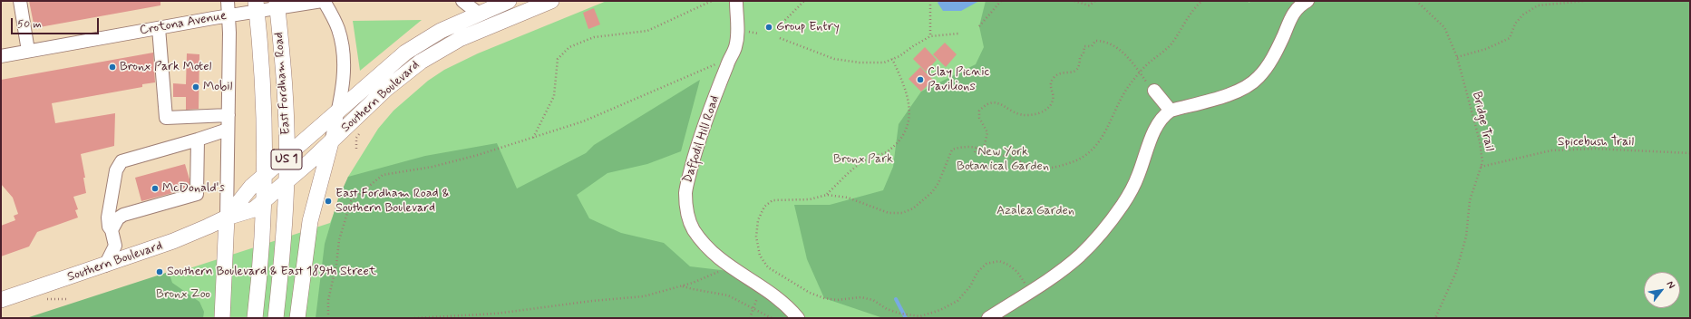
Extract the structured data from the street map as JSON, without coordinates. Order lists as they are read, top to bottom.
{
  "streets": {
    "main road": ["East Fordham Road", "Southern Boulevard", "US 1"],
    "street": ["Crotona Avenue", "Daffodil Hill Road"],
    "path": ["Bridge Trail", "Spicebush Trail"]
  },
  "crossings": [
    ["Bridge Trail", "Spicebush Trail"]
  ],
  "parks": [
    "New York Botanical Garden",
    "Bronx Park",
    "Azalea Garden",
    "Bronx Zoo"
  ],
  "places": [
    "Group Entry",
    "Bronx Park Motel",
    "Clay Picnic Pavilions",
    "Mobil",
    "McDonald's",
    "East Fordham Road & Southern Boulevard",
    "Southern Boulevard & East 189th Street"
  ],
  "scale_bar": "50 m",
  "north": "top right"
}
